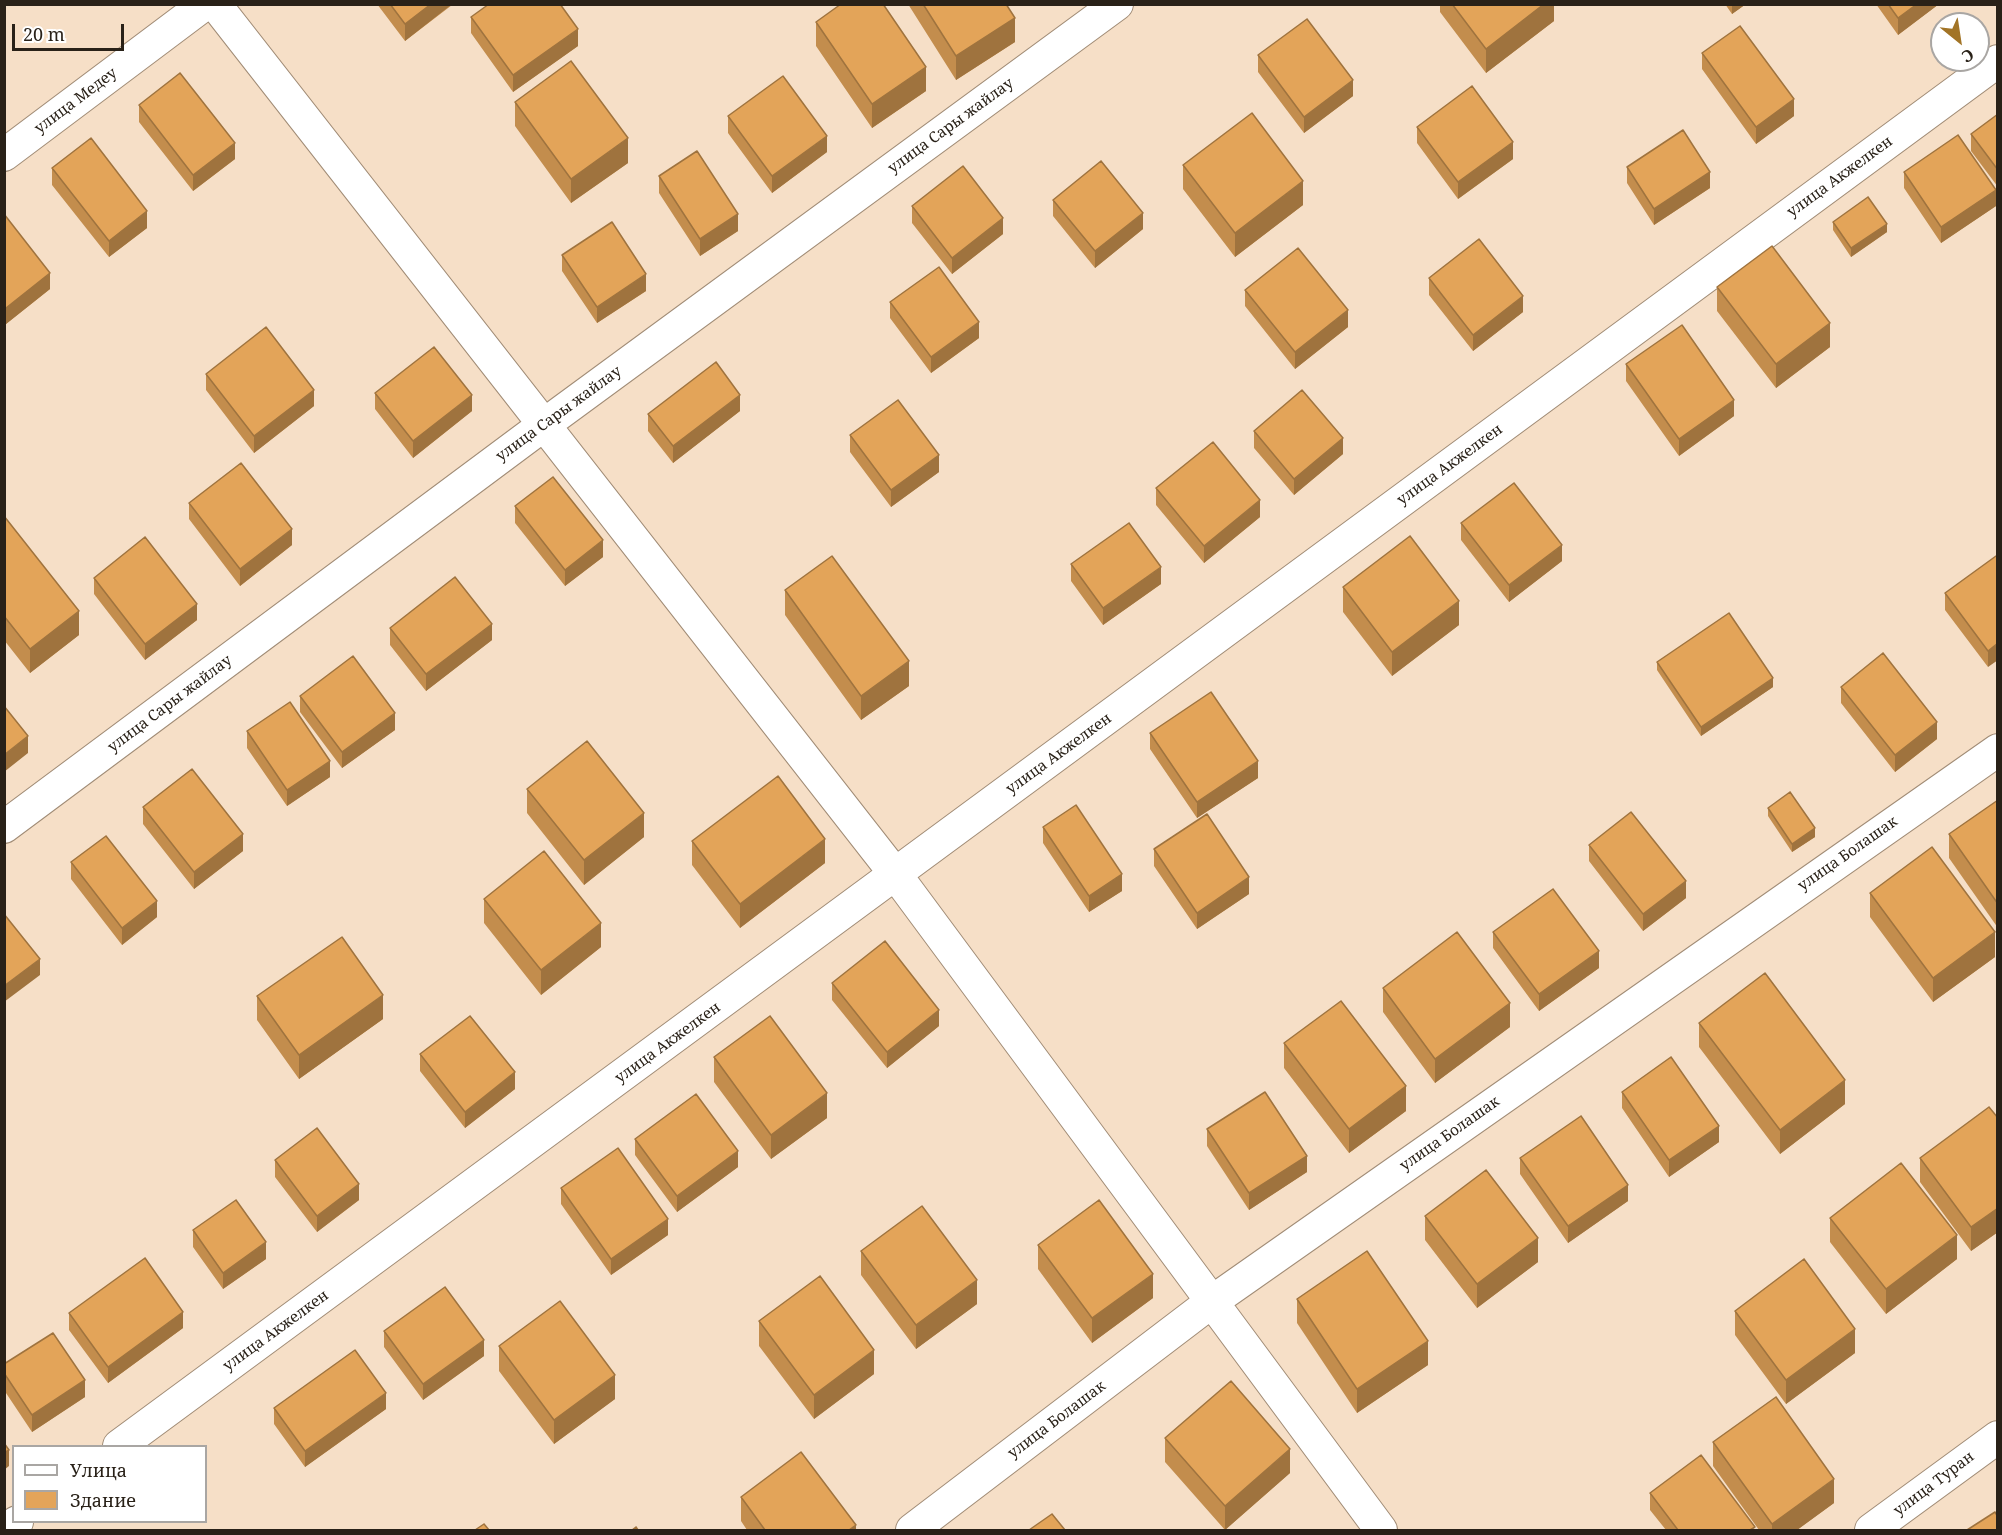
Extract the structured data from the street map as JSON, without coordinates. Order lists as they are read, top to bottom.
{
  "streets": {
    "street": [
      "улица Медеу",
      "улица Сары жайлау",
      "улица Акжелкен",
      "улица Болашак",
      "улица Туран"
    ]
  },
  "legend": ["Улица", "Здание"],
  "scale_bar": "20 m",
  "north": "bottom right"
}
